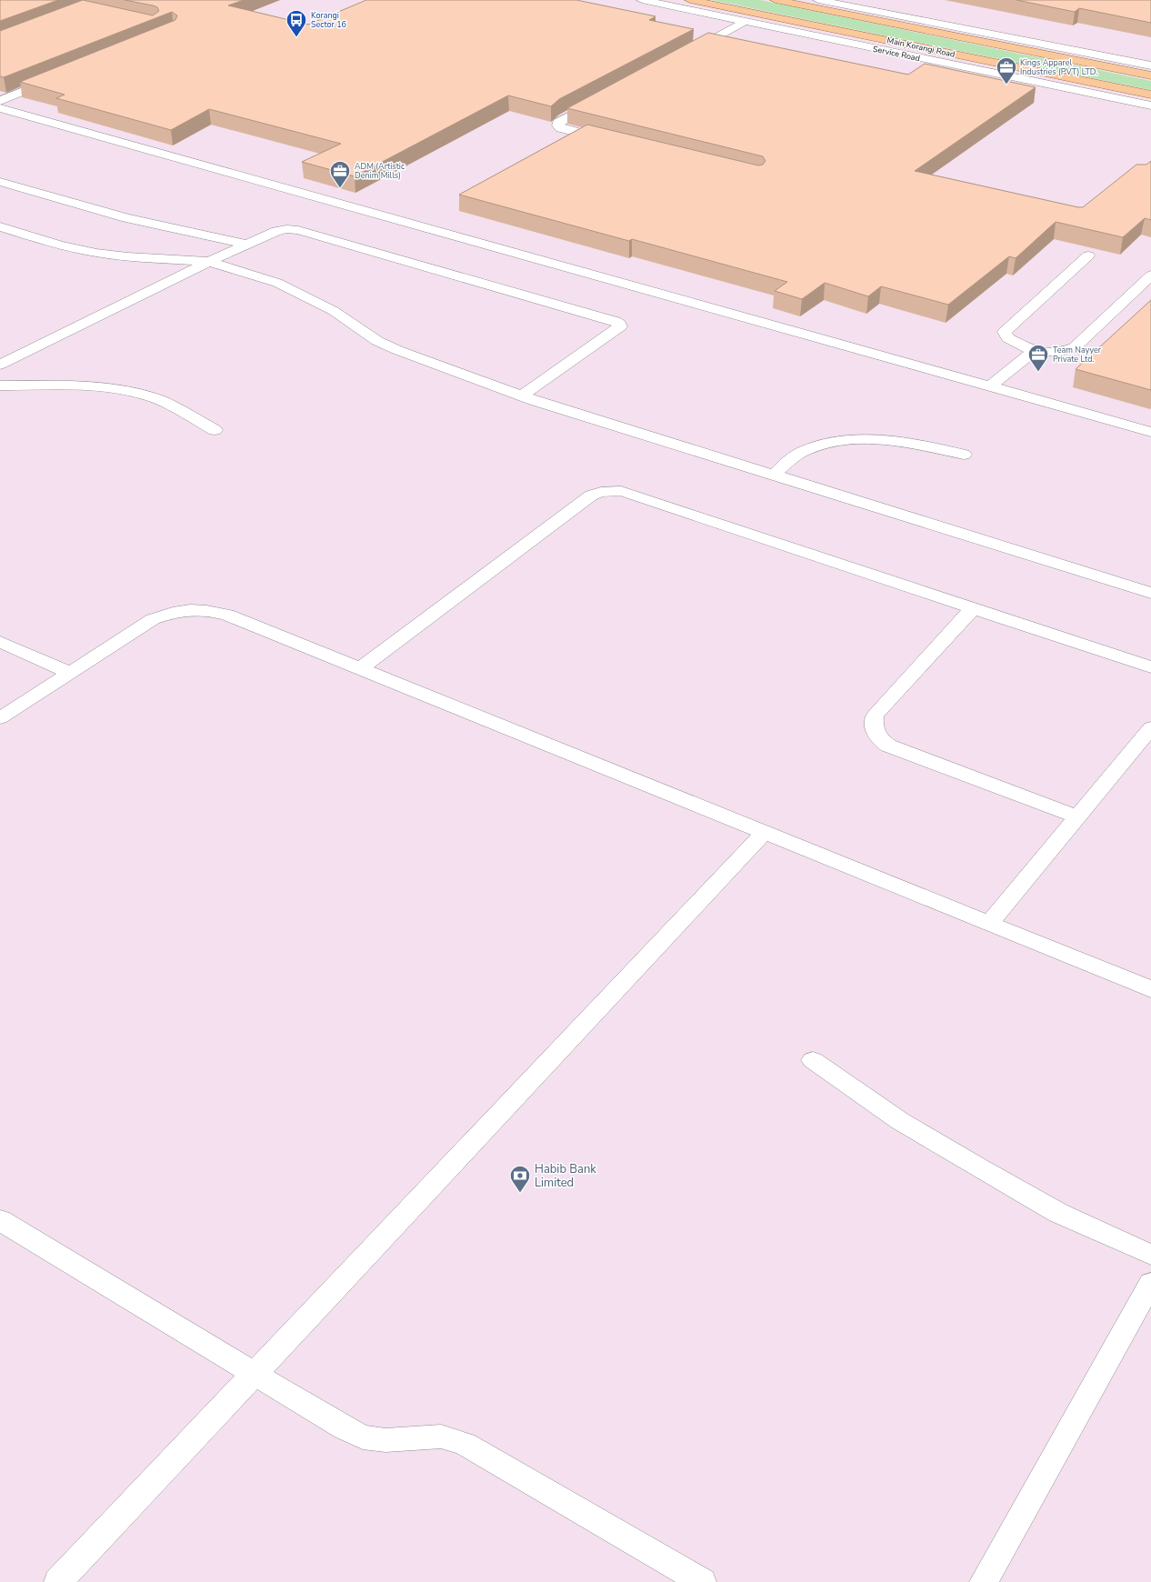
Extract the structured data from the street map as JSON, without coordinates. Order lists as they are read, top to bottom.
{
  "streets": {
    "main road": ["Main Korangi Road"],
    "street": ["Service Road"]
  },
  "places": {
    "bus stop": ["Korangi Sector 16"],
    "office": ["Kings Apparel Industries (PVT) LTD.", "ADM (Artistic Denim Mills)", "Team Nayyer Private Ltd."],
    "bank": ["Habib Bank Limited"]
  }
}
